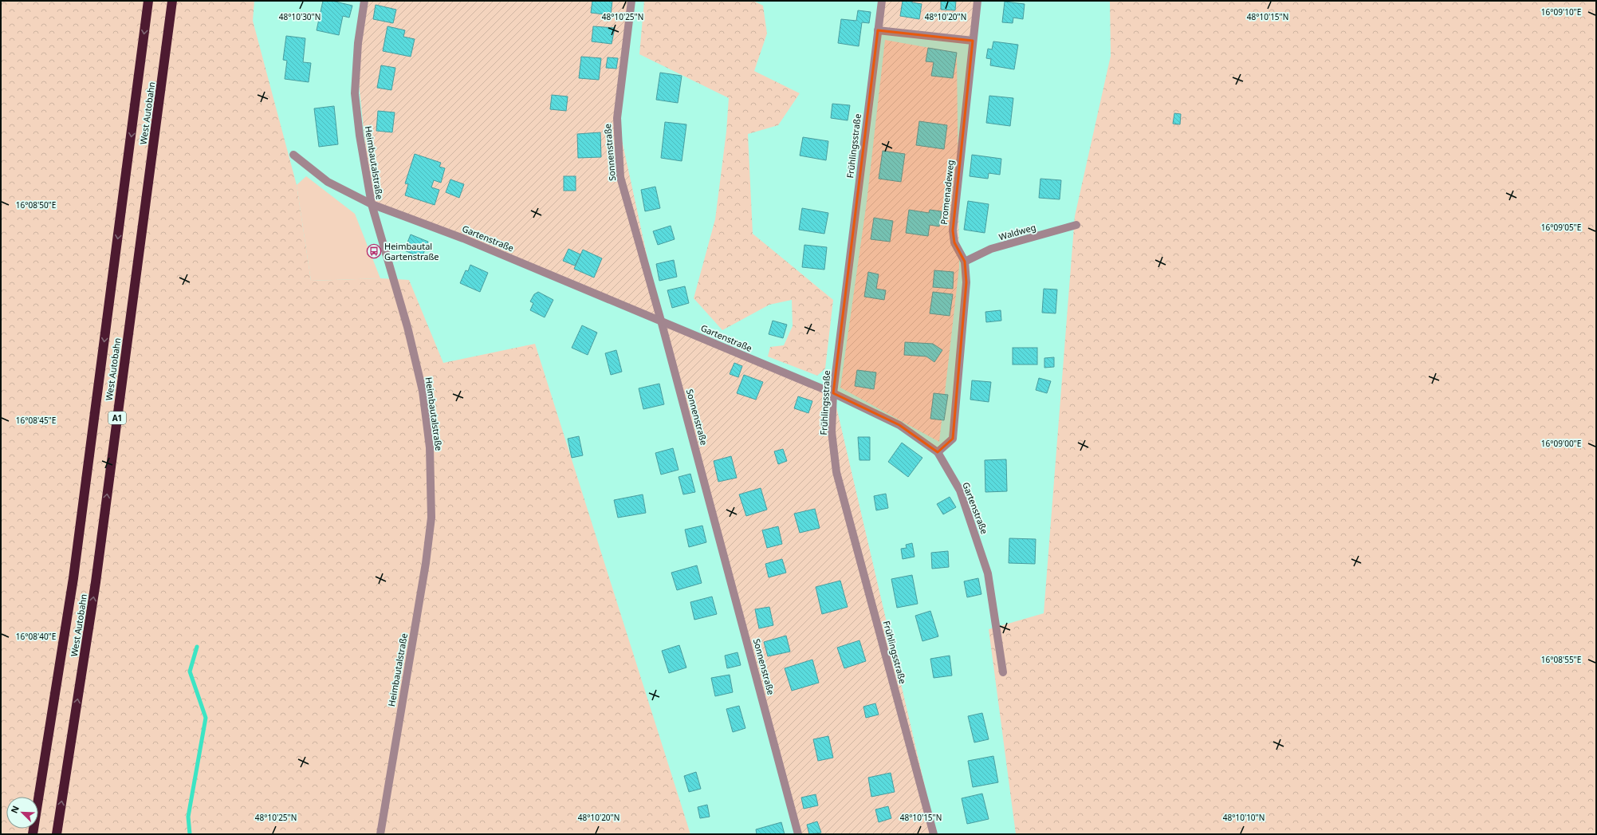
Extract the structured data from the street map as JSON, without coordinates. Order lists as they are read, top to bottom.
{
  "streets": {
    "highway": ["West Autobahn", "A1"],
    "street": [
      "Frühlingsstraße",
      "Sonnenstraße",
      "Heimbautalstraße",
      "Promenadeweg",
      "Waldweg",
      "Gartenstraße"
    ]
  },
  "crossings": [
    ["Frühlingsstraße", "Gartenstraße"],
    ["Sonnenstraße", "Gartenstraße"],
    ["Heimbautalstraße", "Gartenstraße"],
    ["Promenadeweg", "Waldweg"],
    ["Promenadeweg", "Gartenstraße"]
  ],
  "places": {
    "bus stop": ["Heimbautal Gartenstraße"]
  },
  "north": "top left",
  "coordinates": [
    "16°09'10\"E",
    "48°10'25\"N",
    "48°10'15\"N",
    "48°10'30\"N",
    "48°10'20\"N",
    "16°08'50\"E",
    "16°09'05\"E",
    "16°08'45\"E",
    "16°09'00\"E",
    "16°08'40\"E",
    "16°08'55\"E",
    "48°10'10\"N"
  ]
}
